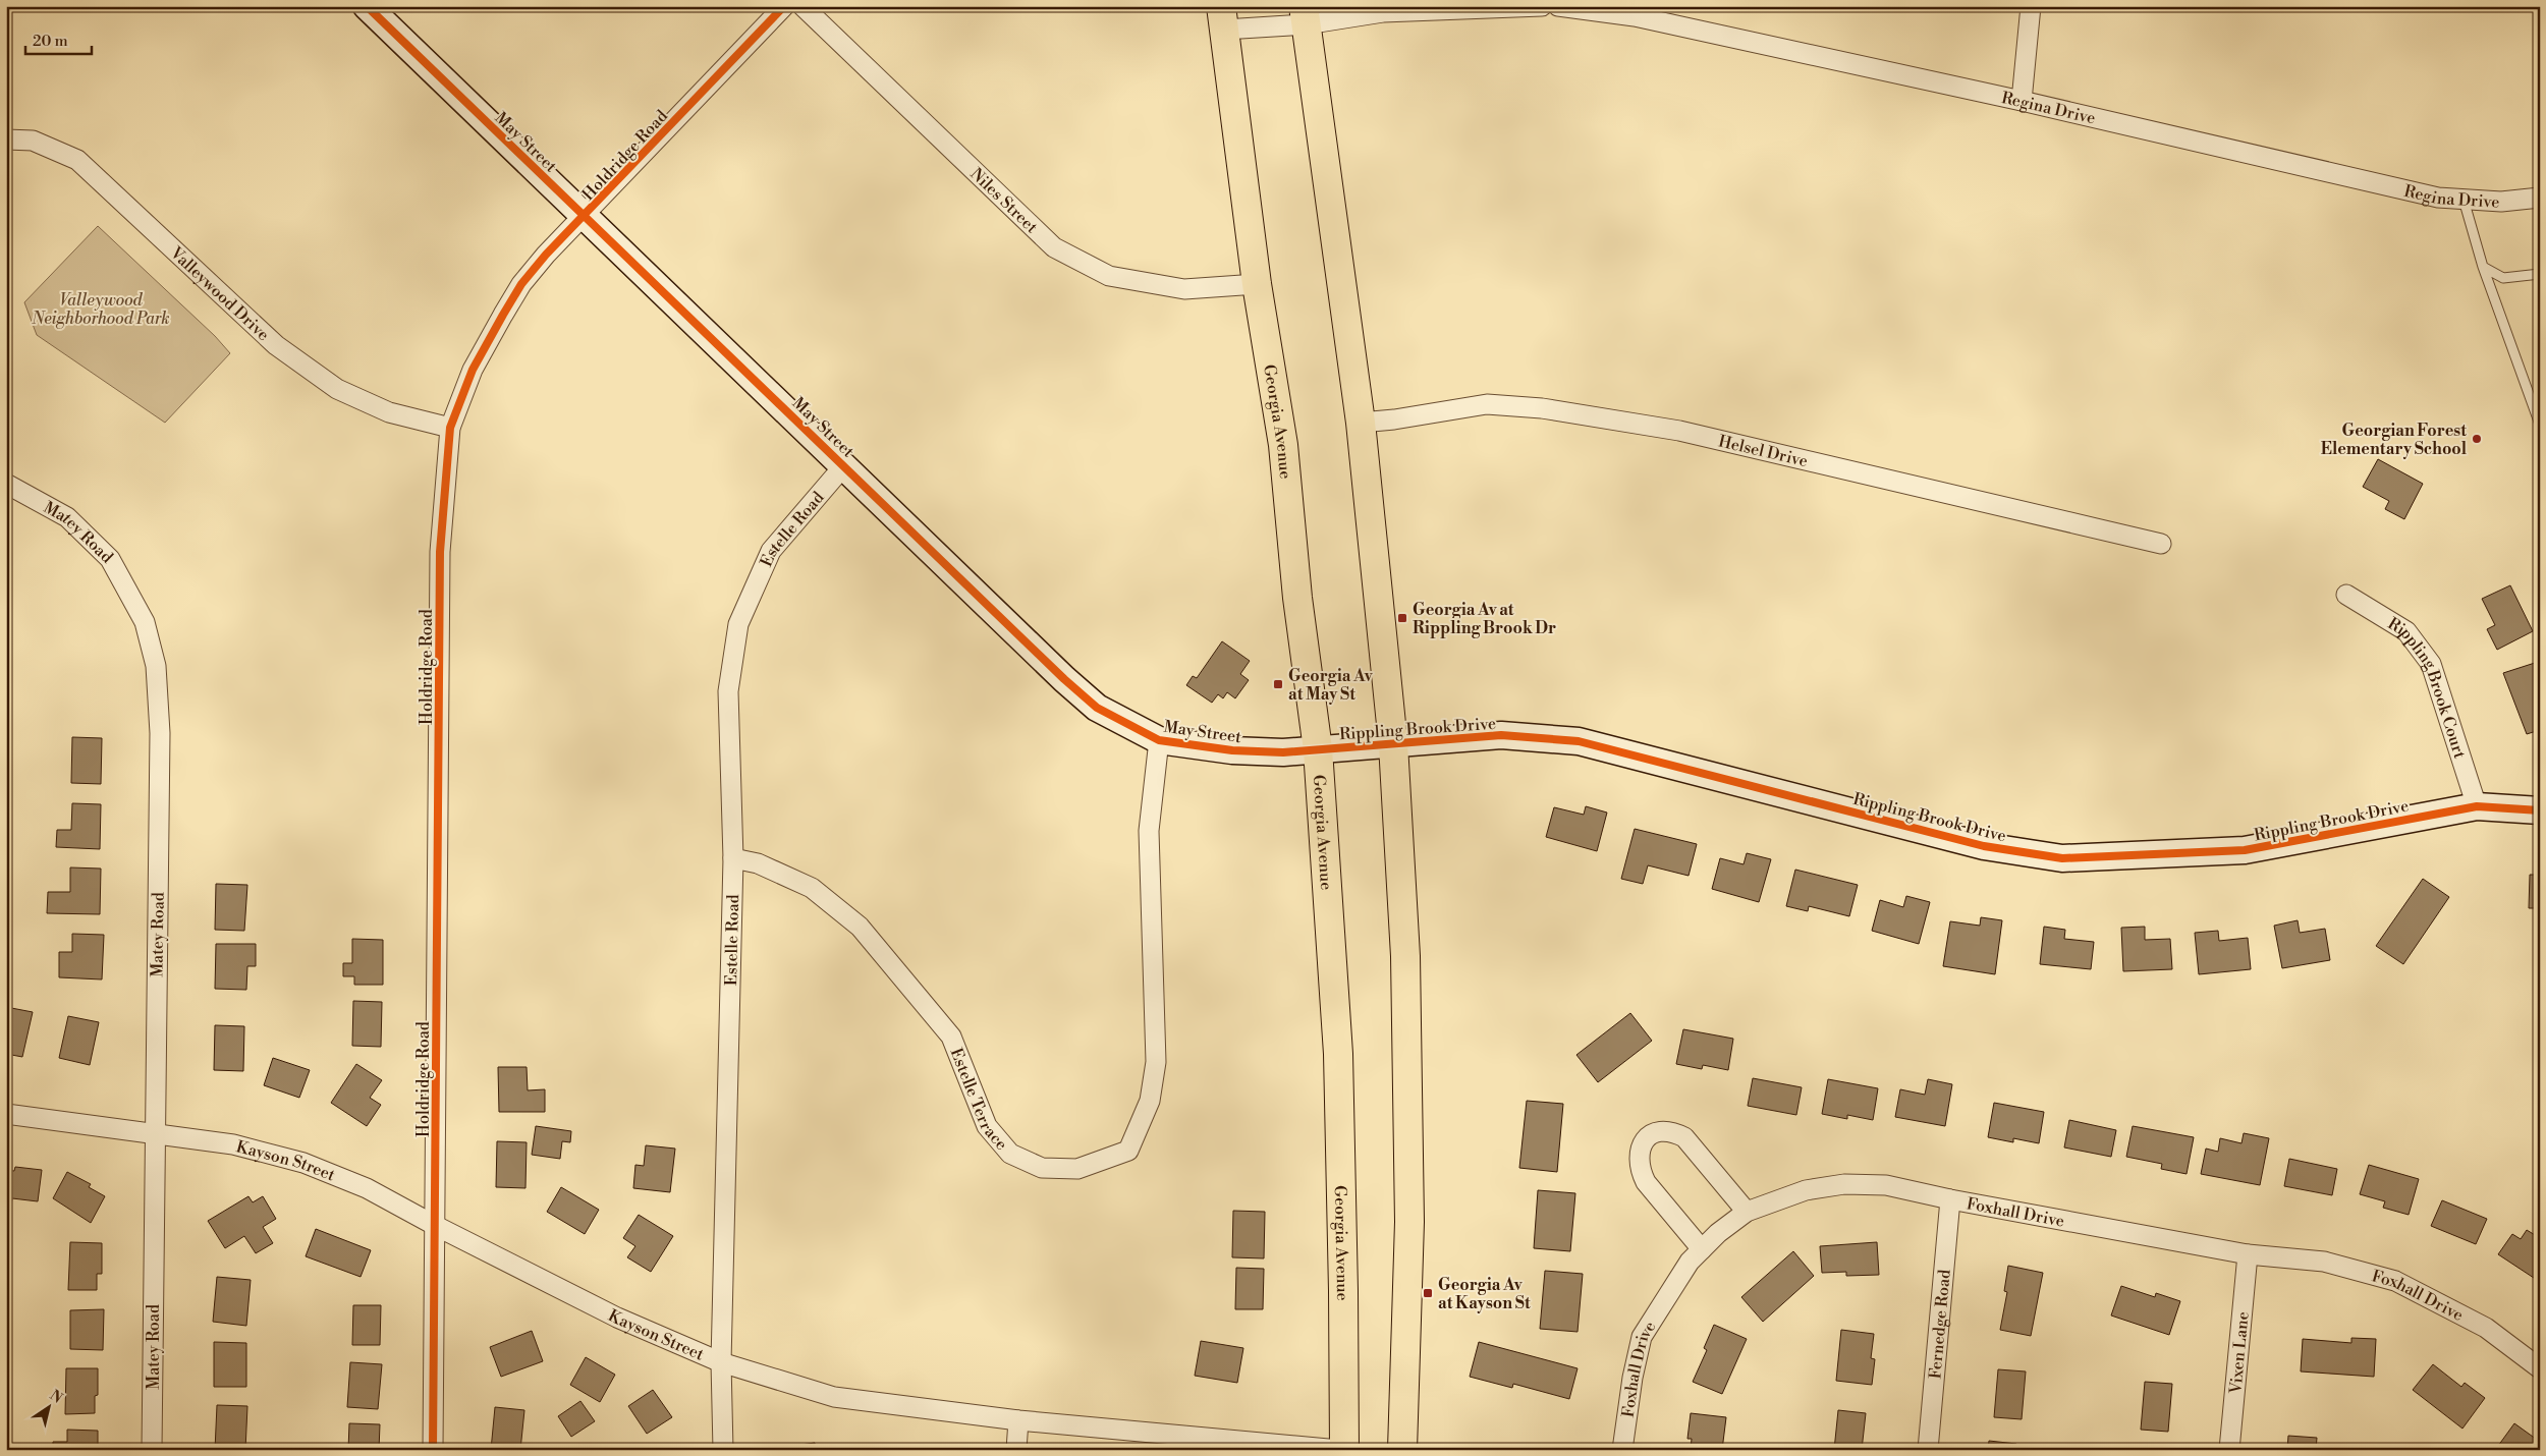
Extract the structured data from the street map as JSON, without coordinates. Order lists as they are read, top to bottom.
{
  "streets": {
    "main road": ["Georgia Avenue"],
    "street": [
      "Regina Drive",
      "May Street",
      "Holdridge Road",
      "Niles Street",
      "Valleywood Drive",
      "Helsel Drive",
      "Estelle Road",
      "Matey Road",
      "Rippling Brook Court",
      "Rippling Brook Drive",
      "Estelle Terrace",
      "Kayson Street",
      "Foxhall Drive",
      "Fernedge Road",
      "Vixen Lane"
    ]
  },
  "crossings": [
    ["May Street", "Holdridge Road"],
    ["May Street", "Georgia Avenue"],
    ["May Street", "Estelle Road"],
    ["May Street", "Rippling Brook Drive"],
    ["May Street", "Estelle Terrace"],
    ["Holdridge Road", "Valleywood Drive"],
    ["Holdridge Road", "Kayson Street"],
    ["Niles Street", "Georgia Avenue"],
    ["Georgia Avenue", "Rippling Brook Drive"],
    ["Estelle Road", "Estelle Terrace"],
    ["Estelle Road", "Kayson Street"],
    ["Matey Road", "Kayson Street"],
    ["Rippling Brook Court", "Rippling Brook Drive"],
    ["Foxhall Drive", "Fernedge Road"],
    ["Foxhall Drive", "Vixen Lane"]
  ],
  "parks": ["Valleywood Neighborhood Park"],
  "places": {
    "other": ["Georgian Forest Elementary School"],
    "transit": ["Georgia Av at Rippling Brook Dr", "Georgia Av at May St", "Georgia Av at Kayson St"]
  },
  "scale_bar": "20 m",
  "north": "top right"
}
